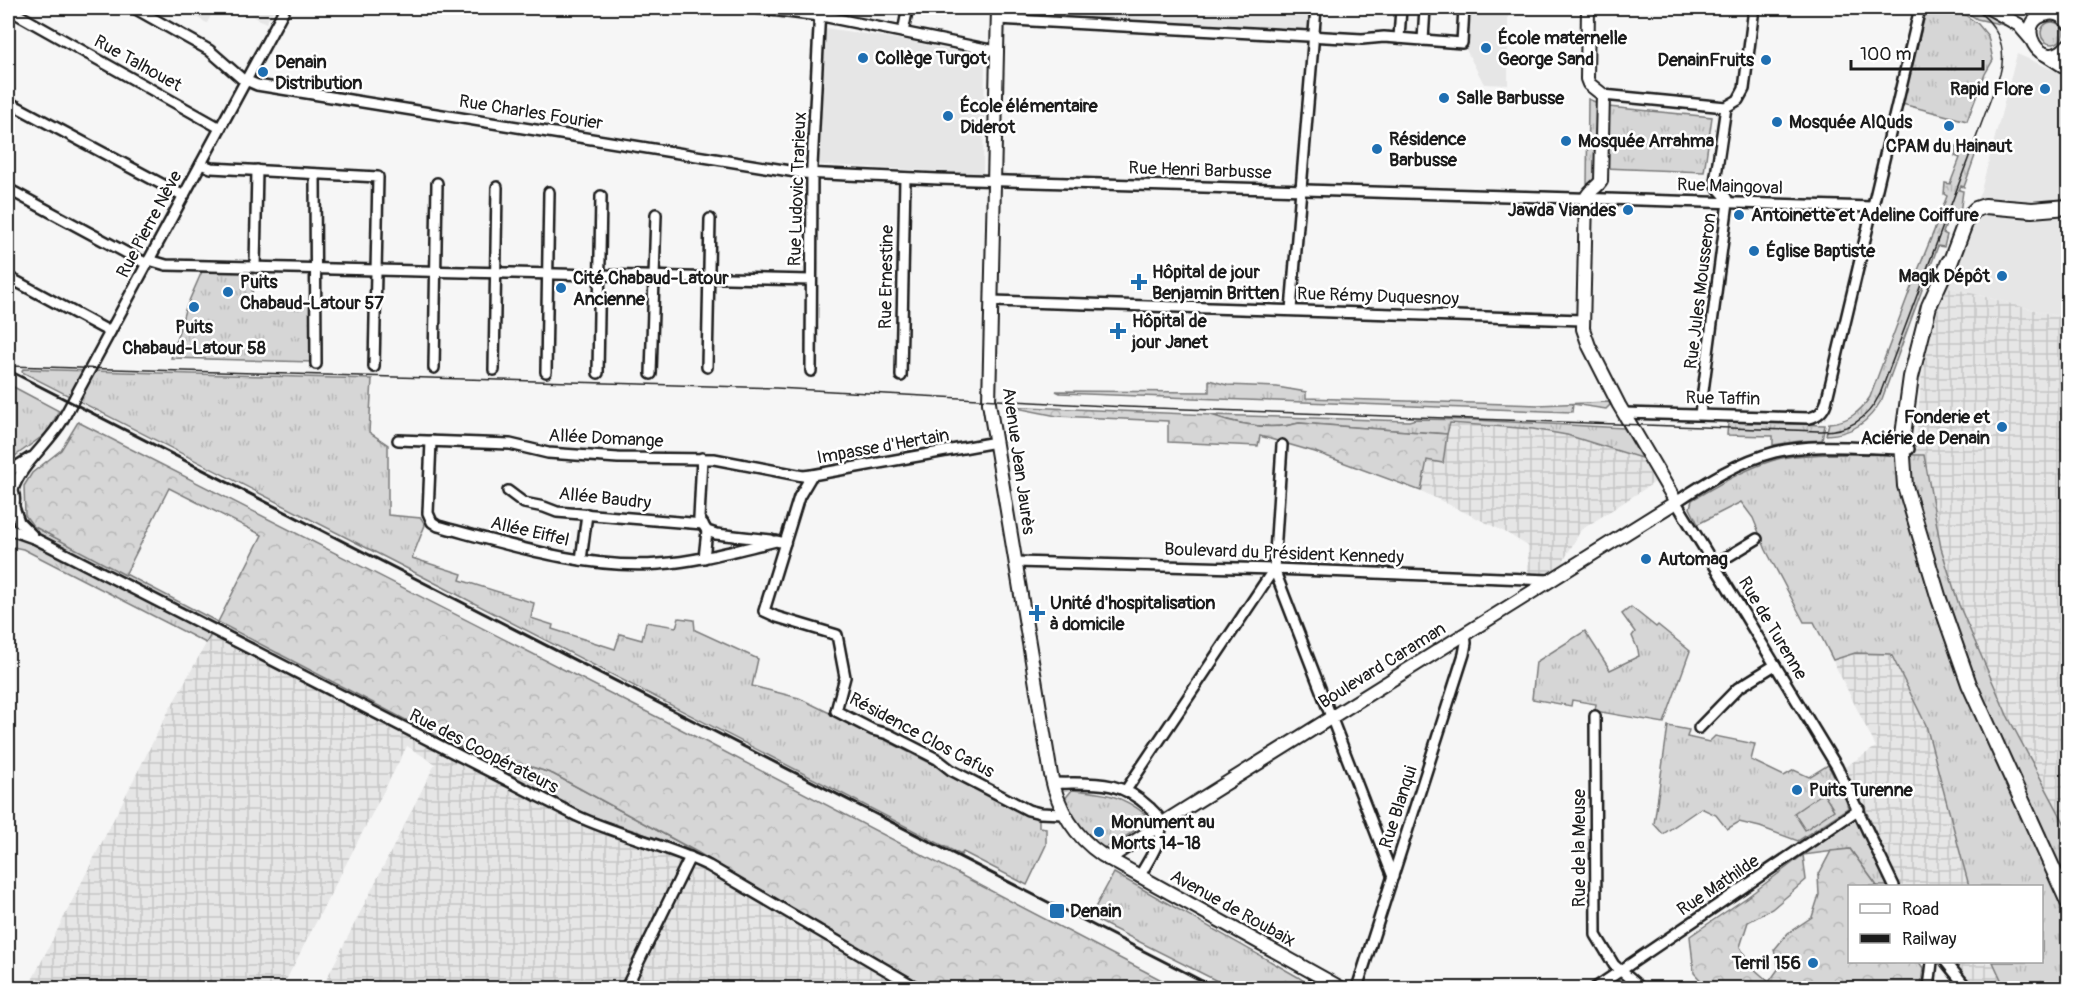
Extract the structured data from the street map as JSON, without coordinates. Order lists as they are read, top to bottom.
{
  "streets": {
    "street": [
      "Rue Talhouet",
      "Rue Charles Fourier",
      "Rue Henri Barbusse",
      "Rue Maingoval",
      "Rue Ludovic Trarieux",
      "Rue Pierre Nève",
      "Rue Ernestine",
      "Rue Jules Mousseron",
      "Rue Rémy Duquesnoy",
      "Rue Taffin",
      "Allée Domange",
      "Impasse d'Hertain",
      "Avenue Jean Jaurès",
      "Allée Baudry",
      "Allée Eiffel",
      "Boulevard du Président Kennedy",
      "Rue de Turenne",
      "Boulevard Caraman",
      "Résidence Clos Cafus",
      "Rue des Coopérateurs",
      "Rue Blanqui",
      "Rue de la Meuse",
      "Rue Mathilde",
      "Avenue de Roubaix"
    ]
  },
  "crossings": [
    ["Rue Talhouet", "Rue Pierre Nève"],
    ["Rue Charles Fourier", "Rue Henri Barbusse"],
    ["Rue Charles Fourier", "Rue Ludovic Trarieux"],
    ["Rue Charles Fourier", "Rue Pierre Nève"],
    ["Rue Henri Barbusse", "Rue Maingoval"],
    ["Rue Henri Barbusse", "Rue Ludovic Trarieux"],
    ["Rue Henri Barbusse", "Rue Ernestine"],
    ["Rue Henri Barbusse", "Avenue Jean Jaurès"],
    ["Rue Henri Barbusse", "Rue de Turenne"],
    ["Rue Maingoval", "Rue Jules Mousseron"],
    ["Rue Maingoval", "Rue Taffin"],
    ["Rue Maingoval", "Rue de Turenne"],
    ["Rue Jules Mousseron", "Rue Taffin"],
    ["Rue Rémy Duquesnoy", "Avenue Jean Jaurès"],
    ["Rue Rémy Duquesnoy", "Rue de Turenne"],
    ["Rue Taffin", "Rue de Turenne"],
    ["Allée Domange", "Impasse d'Hertain"],
    ["Allée Domange", "Allée Eiffel"],
    ["Impasse d'Hertain", "Avenue Jean Jaurès"],
    ["Impasse d'Hertain", "Allée Baudry"],
    ["Impasse d'Hertain", "Allée Eiffel"],
    ["Impasse d'Hertain", "Résidence Clos Cafus"],
    ["Avenue Jean Jaurès", "Boulevard du Président Kennedy"],
    ["Avenue Jean Jaurès", "Boulevard Caraman"],
    ["Avenue Jean Jaurès", "Résidence Clos Cafus"],
    ["Avenue Jean Jaurès", "Avenue de Roubaix"],
    ["Allée Baudry", "Allée Eiffel"],
    ["Boulevard du Président Kennedy", "Boulevard Caraman"],
    ["Rue de Turenne", "Boulevard Caraman"],
    ["Rue de Turenne", "Rue Mathilde"],
    ["Boulevard Caraman", "Rue Blanqui"],
    ["Boulevard Caraman", "Avenue de Roubaix"],
    ["Rue de la Meuse", "Rue Mathilde"]
  ],
  "places": {
    "other": [
      "École maternelle George Sand",
      "Collège Turgot",
      "DenainFruits",
      "Denain Distribution",
      "Rapid Flore",
      "Salle Barbusse",
      "École élémentaire Diderot",
      "Mosquée AlQuds",
      "CPAM du Hainaut",
      "Mosquée Arrahma",
      "Résidence Barbusse",
      "Jawda Viandes",
      "Antoinette et Adeline Coiffure",
      "Église Baptiste",
      "Magik Dépôt",
      "Cité Chabaud-Latour Ancienne",
      "Puits Chabaud-Latour 57",
      "Puits Chabaud-Latour 58",
      "Fonderie et Aciérie de Denain",
      "Automag",
      "Puits Turenne",
      "Monument au Morts 14-18",
      "Terril 156"
    ],
    "health": ["Hôpital de jour Benjamin Britten", "Hôpital de jour Janet", "Unité d'hospitalisation à domicile"],
    "transit": ["Denain"]
  },
  "legend": ["Road", "Railway"],
  "scale_bar": "100 m"
}
